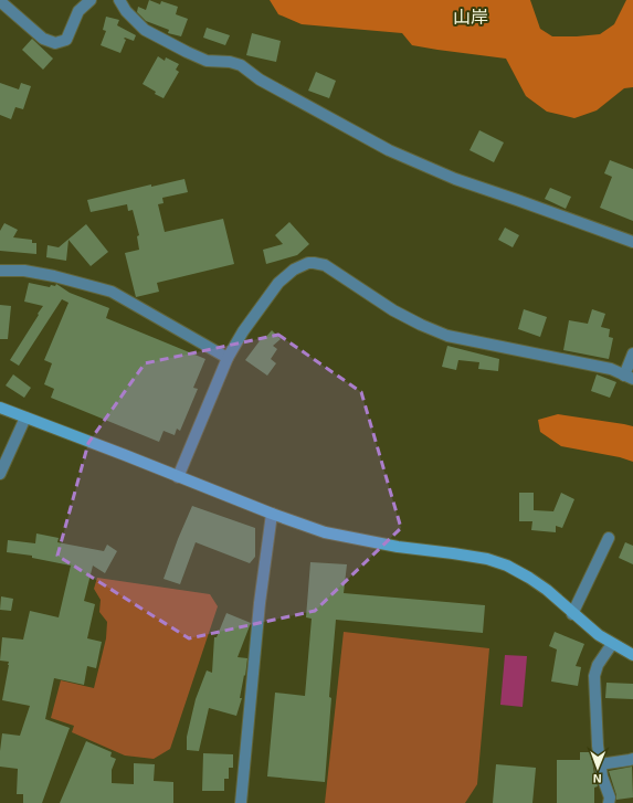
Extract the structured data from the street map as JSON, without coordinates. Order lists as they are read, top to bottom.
{
  "districts": ["山岸"],
  "north": "bottom"
}
